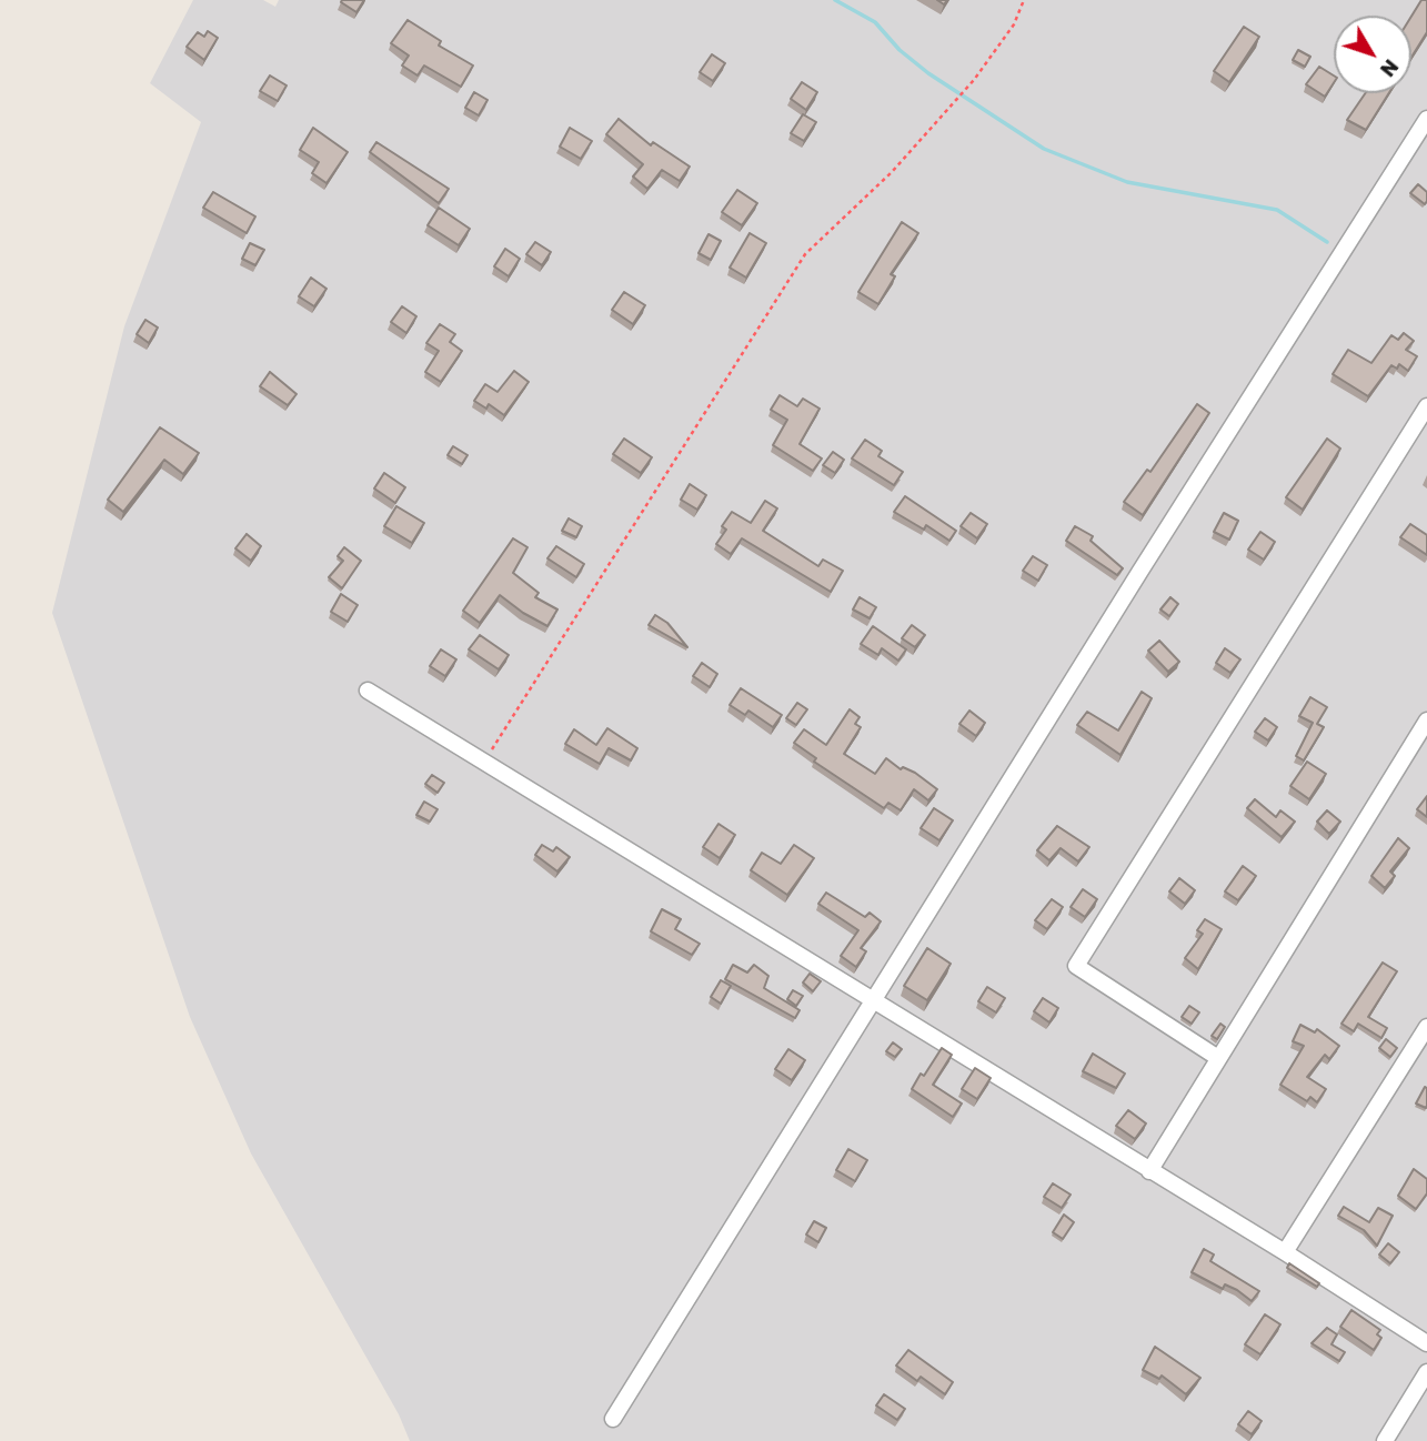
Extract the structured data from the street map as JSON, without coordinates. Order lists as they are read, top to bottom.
{
  "north": "bottom right"
}
